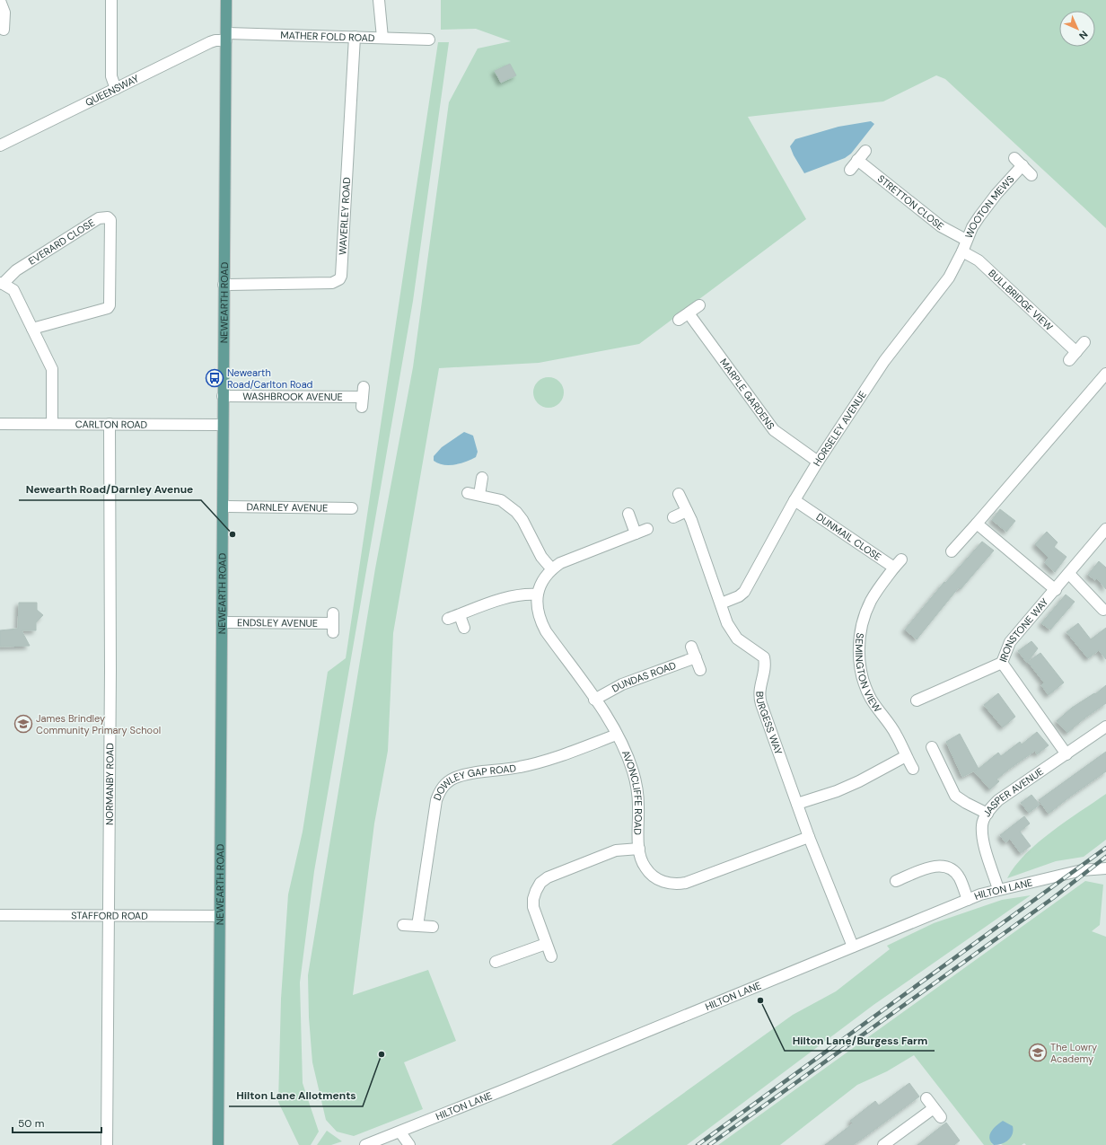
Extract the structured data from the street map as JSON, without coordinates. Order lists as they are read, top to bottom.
{
  "streets": {
    "main road": ["NEWEARTH ROAD"],
    "street": [
      "MATHER FOLD ROAD",
      "QUEENSWAY",
      "STRETTON CLOSE",
      "WOOTON MEWS",
      "WAVERLEY ROAD",
      "EVERARD CLOSE",
      "BULLBRIDGE VIEW",
      "MARPLE GARDENS",
      "WASHBROOK AVENUE",
      "CARLTON ROAD",
      "HORSELEY AVENUE",
      "DARNLEY AVENUE",
      "DUNMAIL CLOSE",
      "ENDSLEY AVENUE",
      "IRONSTONE WAY",
      "SEMINGTON VIEW",
      "DUNDAS ROAD",
      "BURGESS WAY",
      "NORMANBY ROAD",
      "DOWLEY GAP ROAD",
      "AVONCLIFFE ROAD",
      "JASPER AVENUE",
      "HILTON LANE",
      "STAFFORD ROAD"
    ]
  },
  "crossings": [
    ["MATHER FOLD ROAD", "QUEENSWAY"],
    ["MATHER FOLD ROAD", "WAVERLEY ROAD"],
    ["MATHER FOLD ROAD", "NEWEARTH ROAD"],
    ["QUEENSWAY", "NEWEARTH ROAD"],
    ["STRETTON CLOSE", "WOOTON MEWS"],
    ["WOOTON MEWS", "BULLBRIDGE VIEW"],
    ["WOOTON MEWS", "HORSELEY AVENUE"],
    ["WAVERLEY ROAD", "NEWEARTH ROAD"],
    ["EVERARD CLOSE", "CARLTON ROAD"],
    ["BULLBRIDGE VIEW", "HORSELEY AVENUE"],
    ["NEWEARTH ROAD", "WASHBROOK AVENUE"],
    ["NEWEARTH ROAD", "CARLTON ROAD"],
    ["NEWEARTH ROAD", "DARNLEY AVENUE"],
    ["NEWEARTH ROAD", "ENDSLEY AVENUE"],
    ["NEWEARTH ROAD", "STAFFORD ROAD"],
    ["MARPLE GARDENS", "HORSELEY AVENUE"],
    ["CARLTON ROAD", "NORMANBY ROAD"],
    ["HORSELEY AVENUE", "DUNMAIL CLOSE"],
    ["HORSELEY AVENUE", "BURGESS WAY"],
    ["DUNMAIL CLOSE", "SEMINGTON VIEW"],
    ["IRONSTONE WAY", "JASPER AVENUE"],
    ["DUNDAS ROAD", "AVONCLIFFE ROAD"],
    ["BURGESS WAY", "AVONCLIFFE ROAD"],
    ["BURGESS WAY", "HILTON LANE"],
    ["NORMANBY ROAD", "STAFFORD ROAD"],
    ["DOWLEY GAP ROAD", "AVONCLIFFE ROAD"],
    ["JASPER AVENUE", "HILTON LANE"]
  ],
  "places": {
    "bus stop": ["Newearth Road/Carlton Road"],
    "other": ["Newearth Road/Darnley Avenue", "Hilton Lane/Burgess Farm", "Hilton Lane Allotments"],
    "school or university": ["James Brindley Community Primary School", "The Lowry Academy"]
  },
  "scale_bar": "50 m",
  "north": "bottom right"
}
